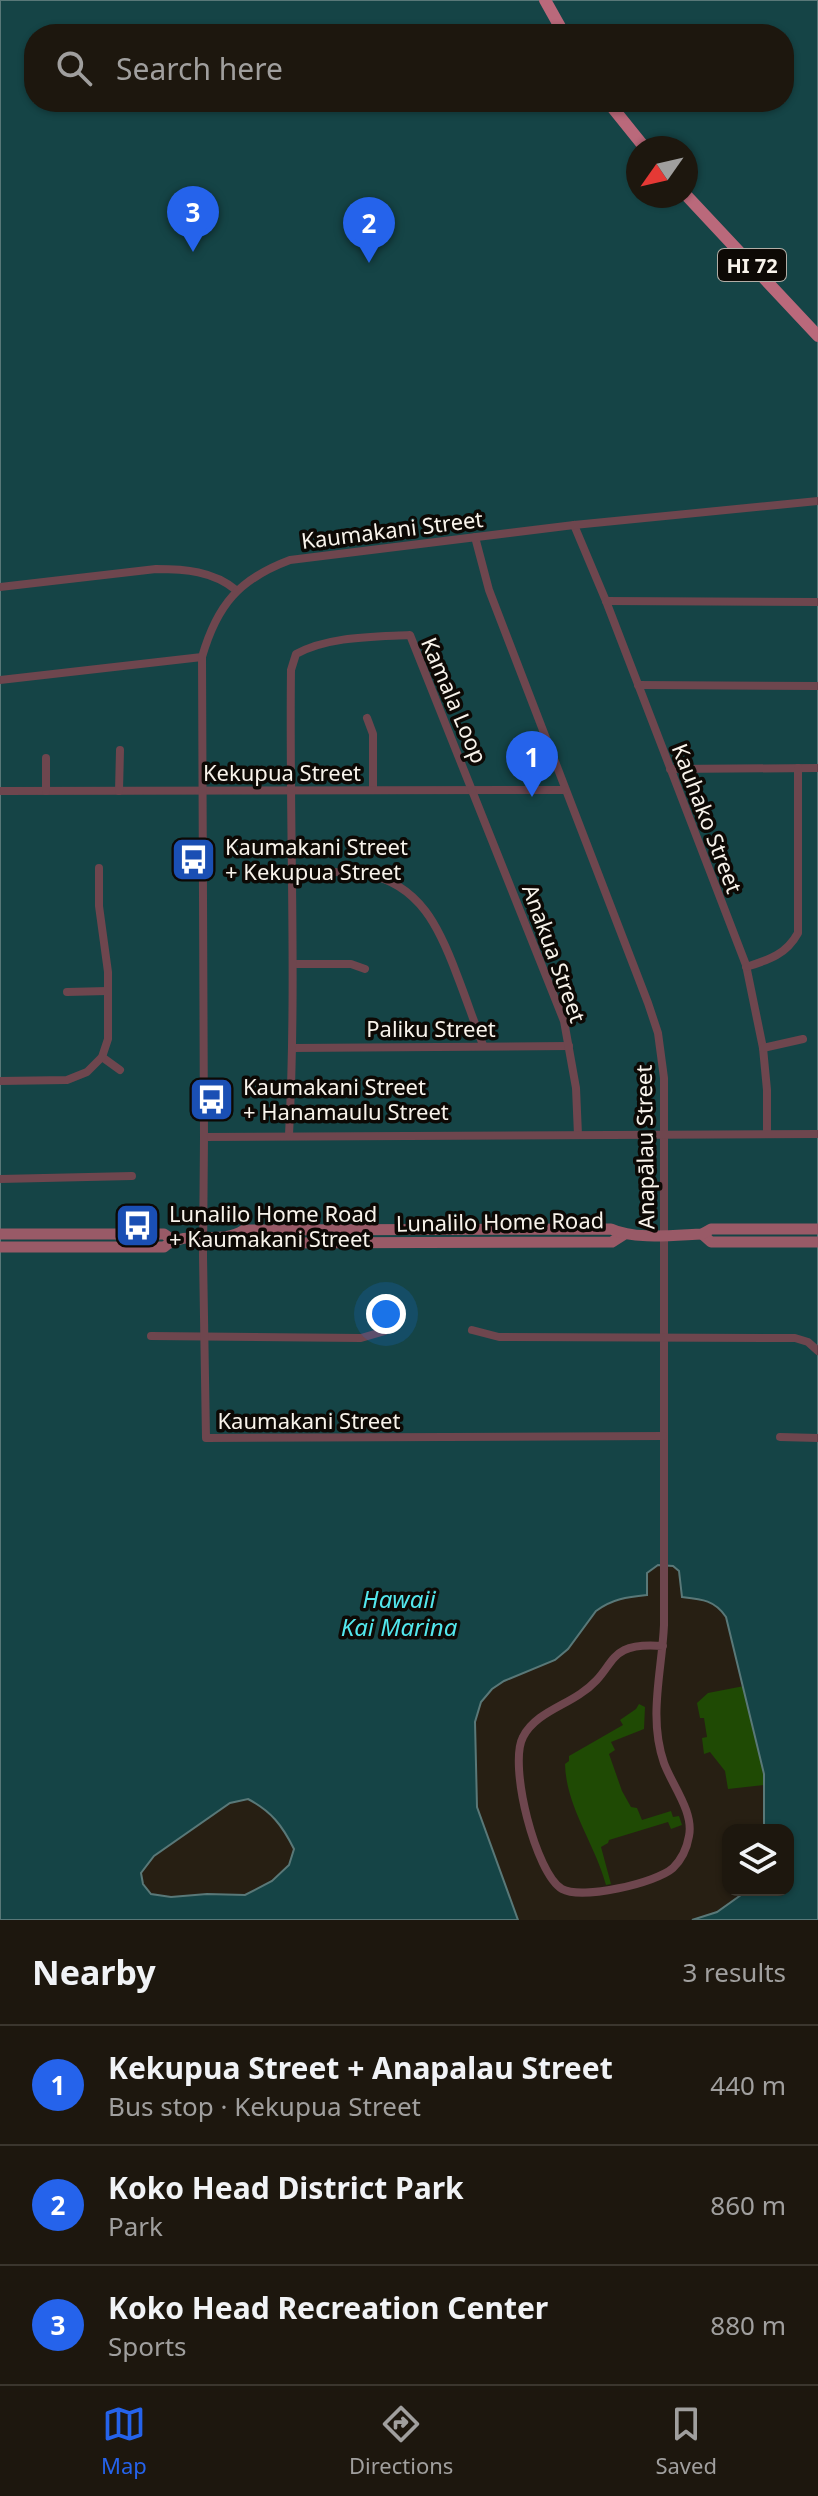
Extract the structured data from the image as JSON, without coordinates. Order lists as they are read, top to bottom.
{
  "streets": {
    "main road": ["HI 72", "Lunalilo Home Road"],
    "street": [
      "Kaumakani Street",
      "Kamala Loop",
      "Kekupua Street",
      "Kauhako Street",
      "Anakua Street",
      "Paliku Street",
      "Anapālau Street"
    ]
  },
  "crossings": [
    ["Kaumakani Street", "Kekupua Street"],
    ["Kaumakani Street", "Kauhako Street"],
    ["Kaumakani Street", "Anapālau Street"],
    ["Kaumakani Street", "Lunalilo Home Road"],
    ["Kamala Loop", "Kekupua Street"],
    ["Kamala Loop", "Anakua Street"],
    ["Kekupua Street", "Anakua Street"],
    ["Kekupua Street", "Anapālau Street"],
    ["Anakua Street", "Paliku Street"],
    ["Anapālau Street", "Lunalilo Home Road"]
  ],
  "water": ["Hawaii Kai Marina"],
  "places": {
    "bus stop": ["Kaumakani Street + Kekupua Street", "Kaumakani Street + Hanamaulu Street", "Lunalilo Home Road + Kaumakani Street"]
  },
  "north": "bottom left",
  "page": {
    "search": "Search here",
    "pins": ["3", "2", "1"],
    "heading": ["Nearby", "3 results"],
    "list": [
      {
        "mark": "1",
        "name": "Kekupua Street + Anapalau Street",
        "note": "Bus stop · Kekupua Street",
        "value": "440 m"
      },
      {
        "mark": "2",
        "name": "Koko Head District Park",
        "note": "Park",
        "value": "860 m"
      },
      {
        "mark": "3",
        "name": "Koko Head Recreation Center",
        "note": "Sports",
        "value": "880 m"
      }
    ],
    "nav": ["Map", "Directions", "Saved"]
  }
}
